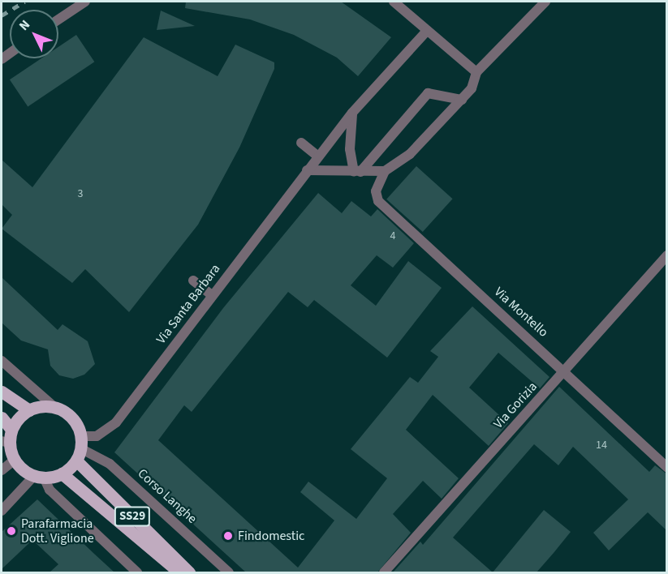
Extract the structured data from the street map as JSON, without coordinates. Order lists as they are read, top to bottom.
{
  "streets": {
    "main road": ["SS29"],
    "street": [
      "Via Santa Barbara",
      "Via Montello",
      "Via Gorizia",
      "Corso Langhe"
    ]
  },
  "crossings": [
    ["Via Santa Barbara", "Corso Langhe"],
    ["Via Santa Barbara", "SS29"],
    ["Via Montello", "Via Gorizia"],
    ["Corso Langhe", "SS29"]
  ],
  "places": ["Parafarmacia Dott. Viglione", "Findomestic"],
  "house_numbers": ["3", "4", "14"],
  "north": "top left"
}
